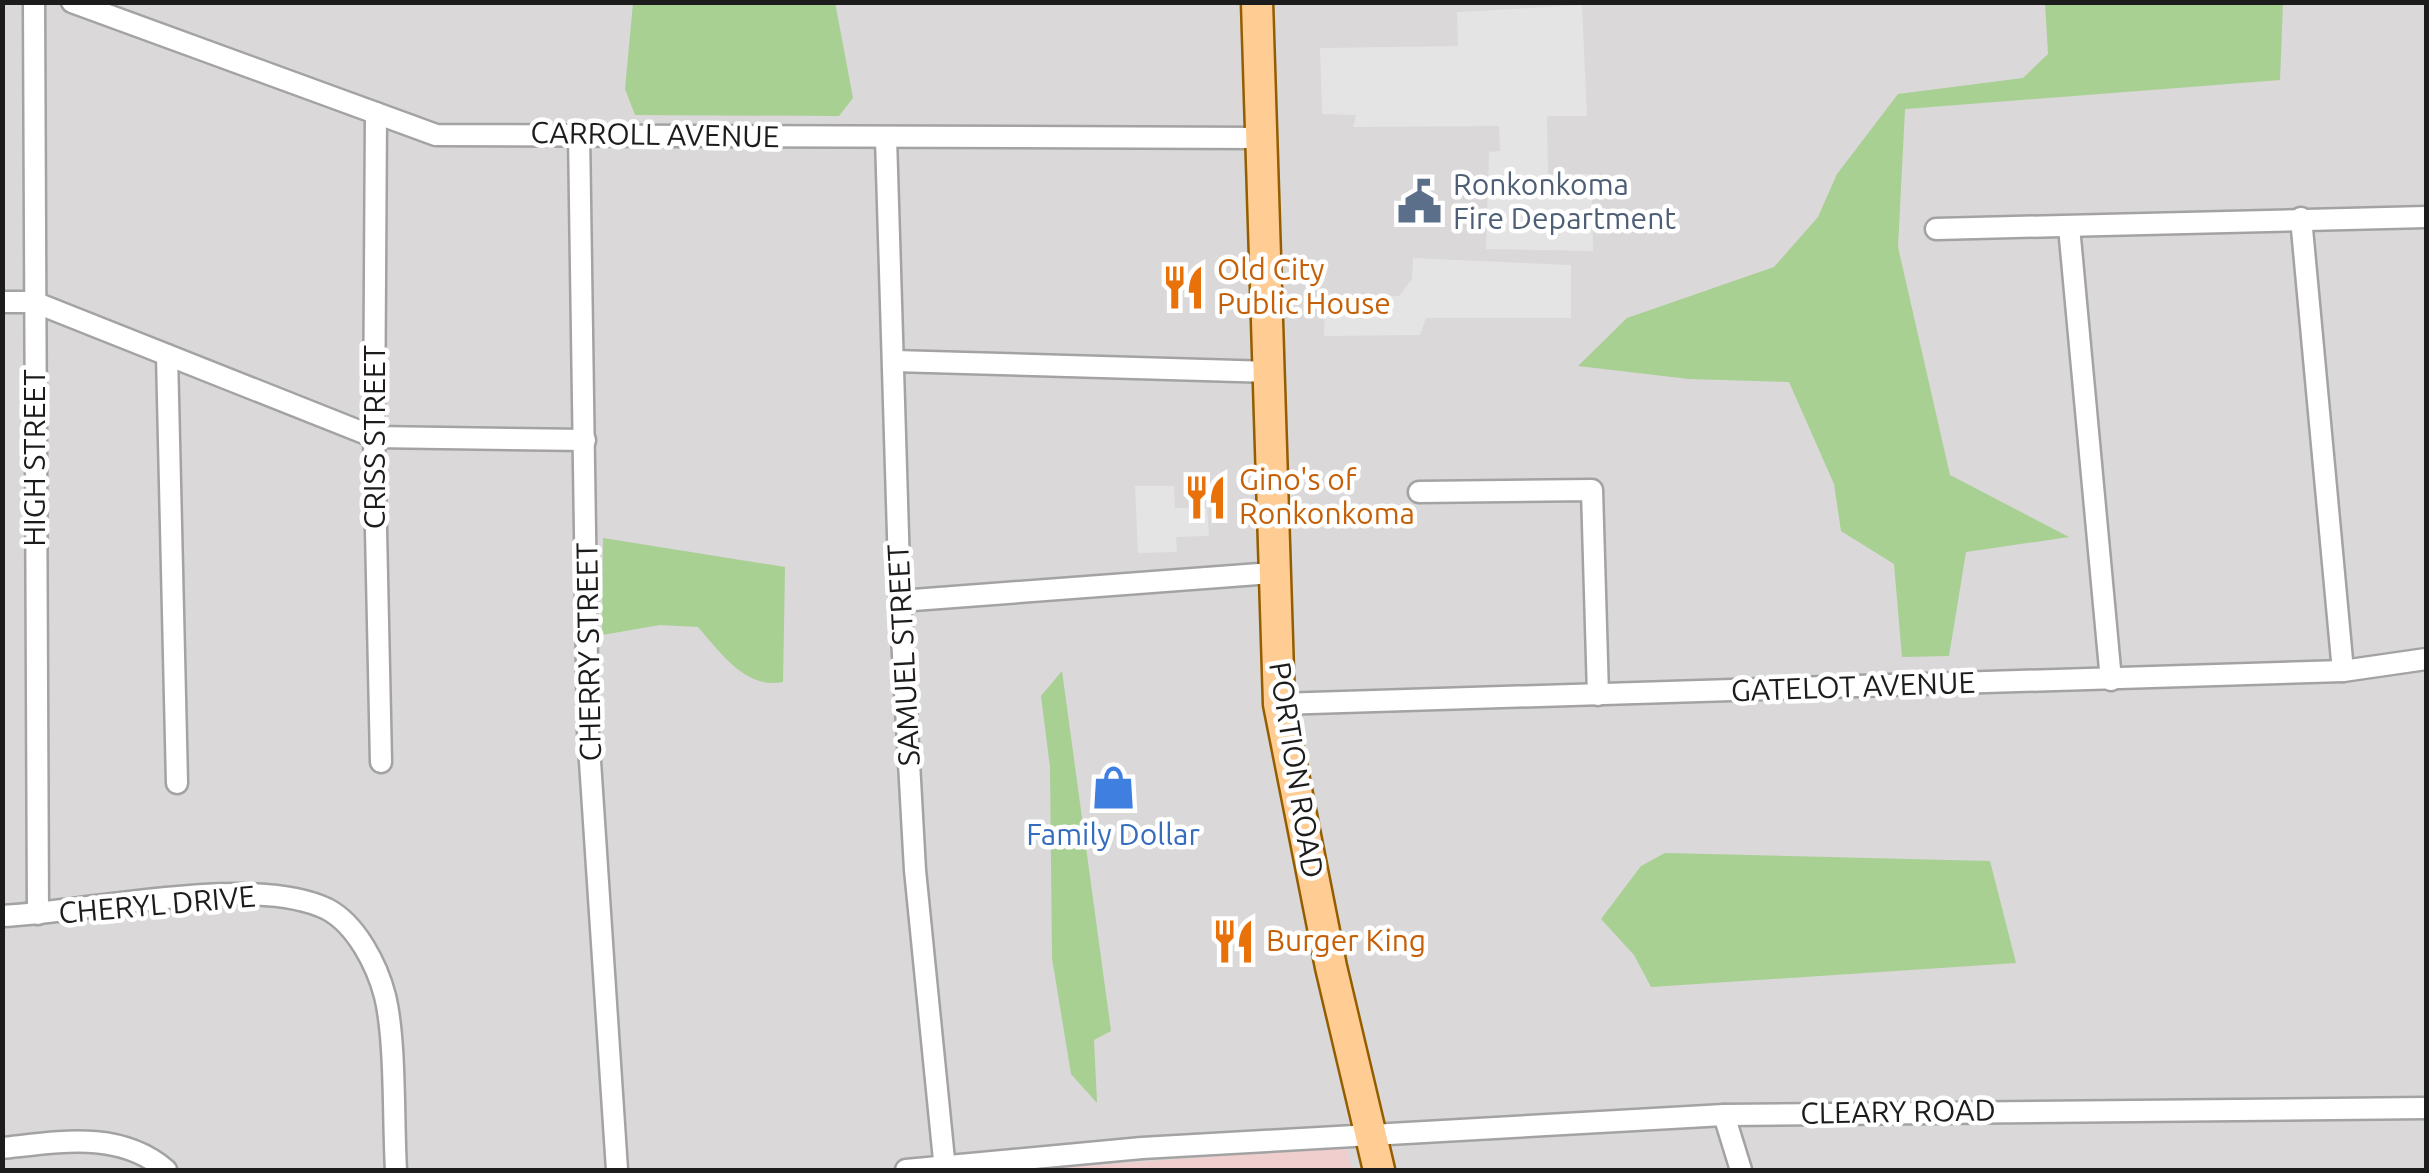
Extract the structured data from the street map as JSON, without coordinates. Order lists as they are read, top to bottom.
{
  "streets": {
    "main road": ["PORTION ROAD"],
    "street": [
      "CARROLL AVENUE",
      "CRISS STREET",
      "HIGH STREET",
      "CHERRY STREET",
      "SAMUEL STREET",
      "GATELOT AVENUE",
      "CHERYL DRIVE",
      "CLEARY ROAD"
    ]
  },
  "crossings": [
    ["CARROLL AVENUE", "CRISS STREET"],
    ["CARROLL AVENUE", "CHERRY STREET"],
    ["CARROLL AVENUE", "SAMUEL STREET"],
    ["CARROLL AVENUE", "PORTION ROAD"],
    ["HIGH STREET", "CHERYL DRIVE"],
    ["SAMUEL STREET", "CLEARY ROAD"],
    ["GATELOT AVENUE", "PORTION ROAD"],
    ["PORTION ROAD", "CLEARY ROAD"]
  ],
  "places": {
    "public building": ["Ronkonkoma Fire Department"],
    "restaurant": ["Old City Public House", "Gino's of Ronkonkoma", "Burger King"],
    "shop": ["Family Dollar"]
  }
}
